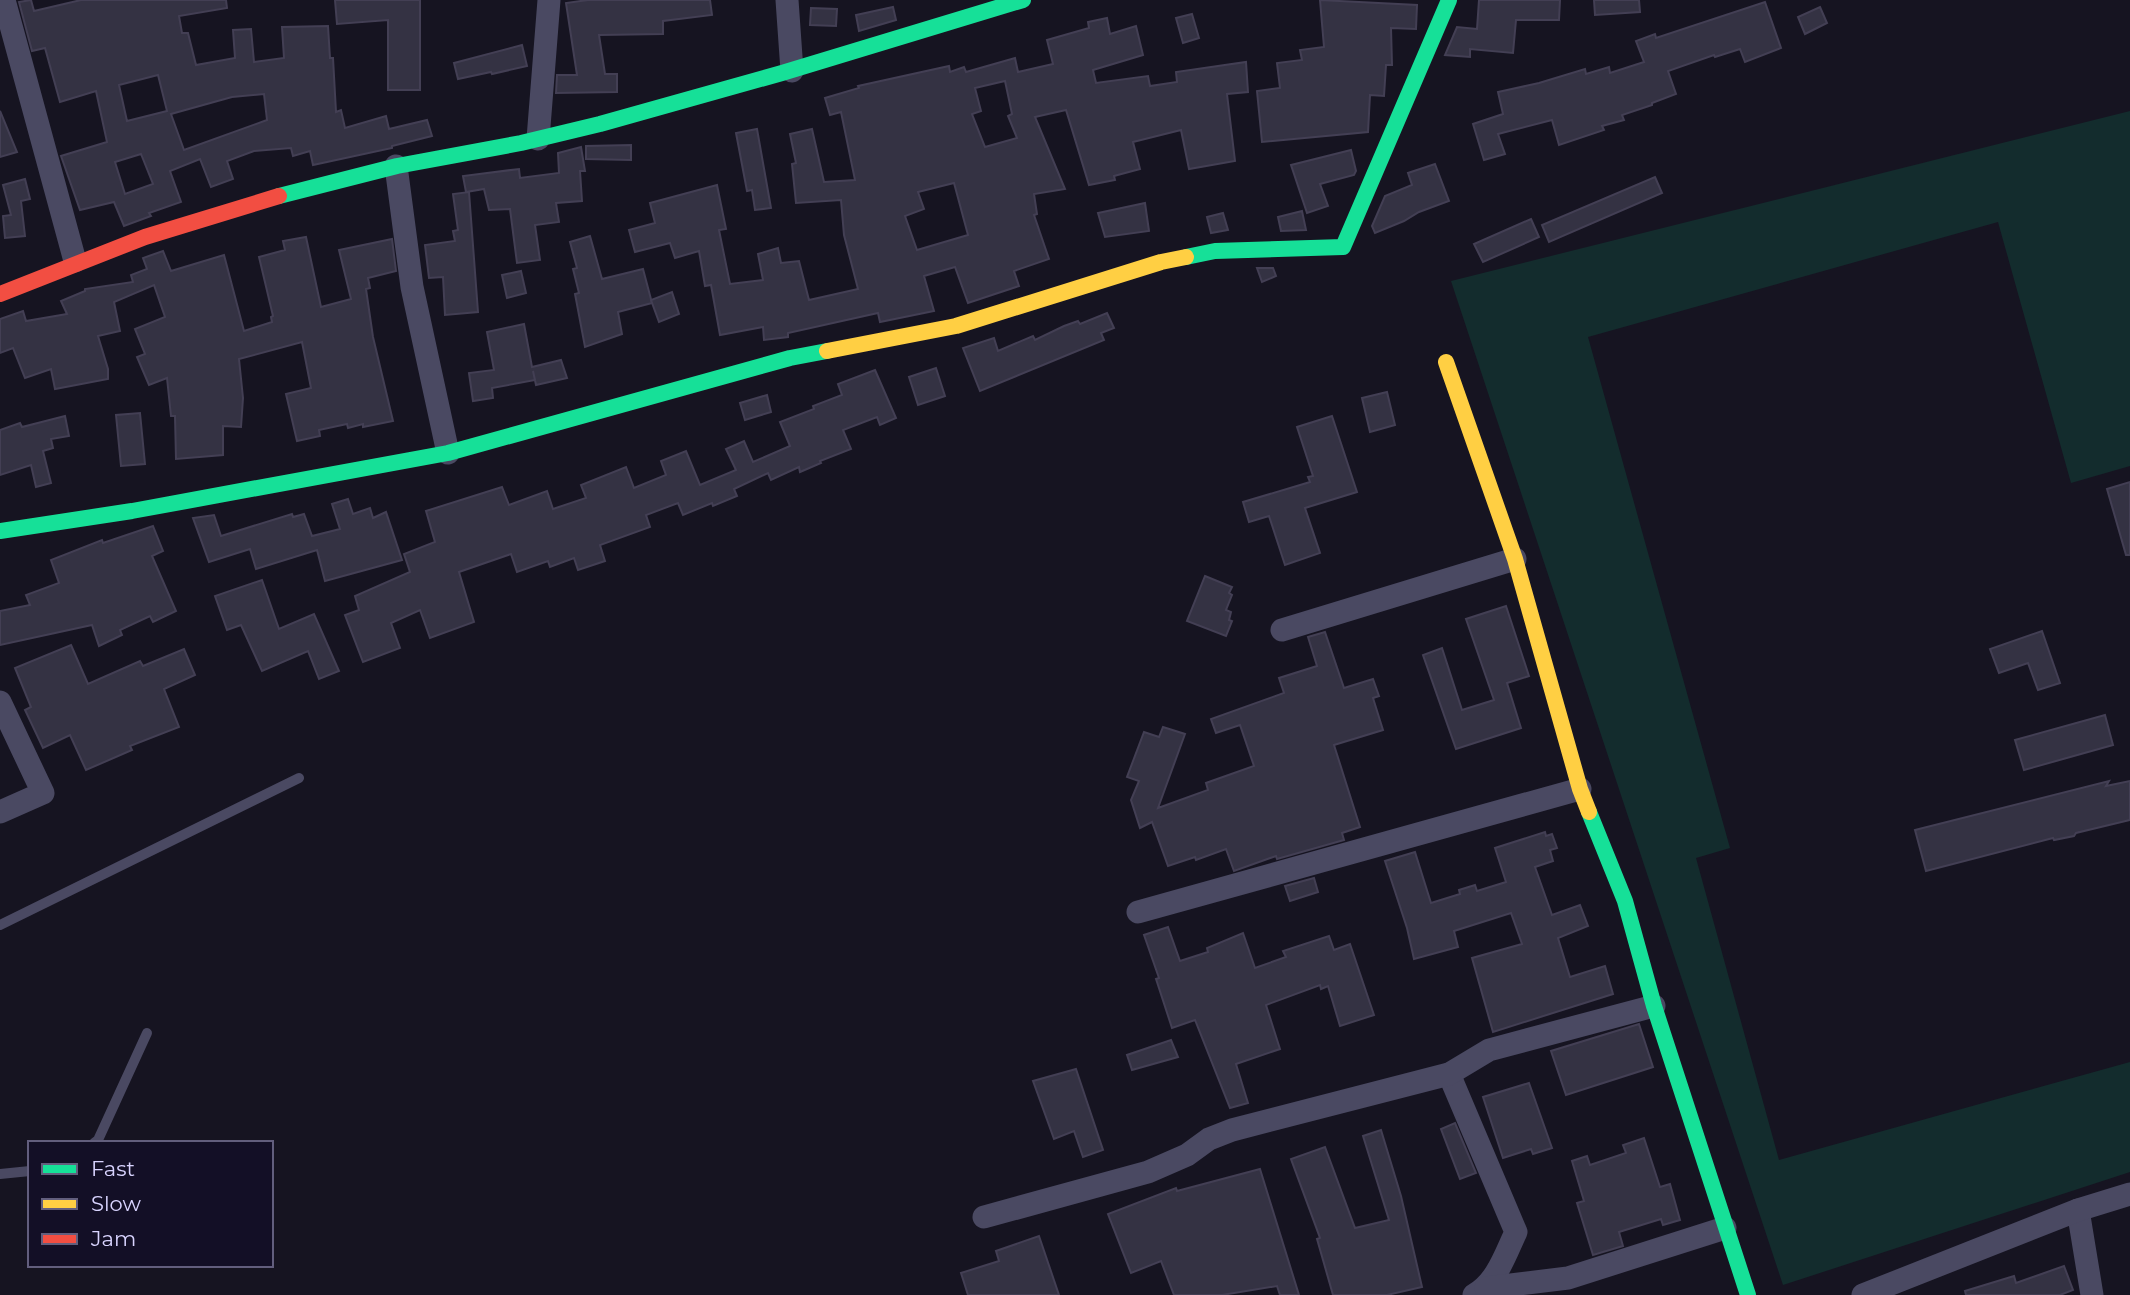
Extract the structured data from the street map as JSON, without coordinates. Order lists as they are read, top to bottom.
{
  "legend": ["Fast", "Slow", "Jam"]
}
